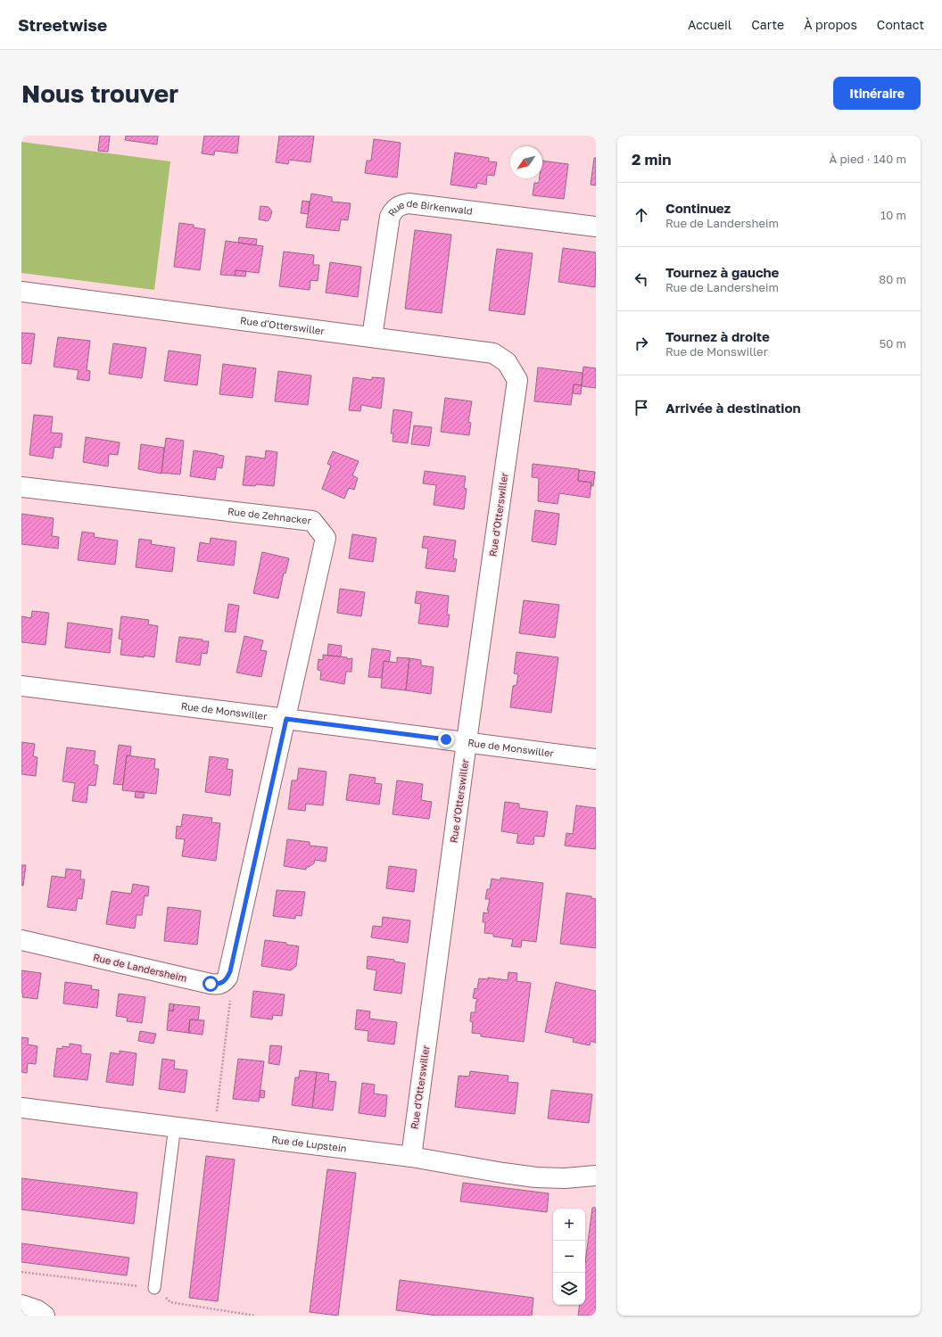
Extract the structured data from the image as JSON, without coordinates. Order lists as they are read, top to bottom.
{
  "streets": {
    "street": [
      "Rue de Birkenwald",
      "Rue d'Otterswiller",
      "Rue de Zehnacker",
      "Rue de Monswiller",
      "Rue de Landersheim",
      "Rue de Lupstein"
    ]
  },
  "crossings": [
    ["Rue de Birkenwald", "Rue d'Otterswiller"],
    ["Rue d'Otterswiller", "Rue de Monswiller"],
    ["Rue d'Otterswiller", "Rue de Lupstein"],
    ["Rue de Zehnacker", "Rue de Monswiller"]
  ],
  "north": "bottom left",
  "page": {
    "header": "Streetwise",
    "nav": [
      "Accueil",
      "Carte",
      "À propos",
      "Contact"
    ],
    "buttons": "Itinéraire",
    "title": "Nous trouver",
    "heading": ["2 min", "À pied · 140 m"],
    "list": [
      ["Continuez", "Rue de Landersheim", "10 m"],
      ["Tournez à gauche", "Rue de Landersheim", "80 m"],
      ["Tournez à droite", "Rue de Monswiller", "50 m"],
      "Arrivée à destination"
    ],
    "map_buttons": ["+", "−"]
  }
}
